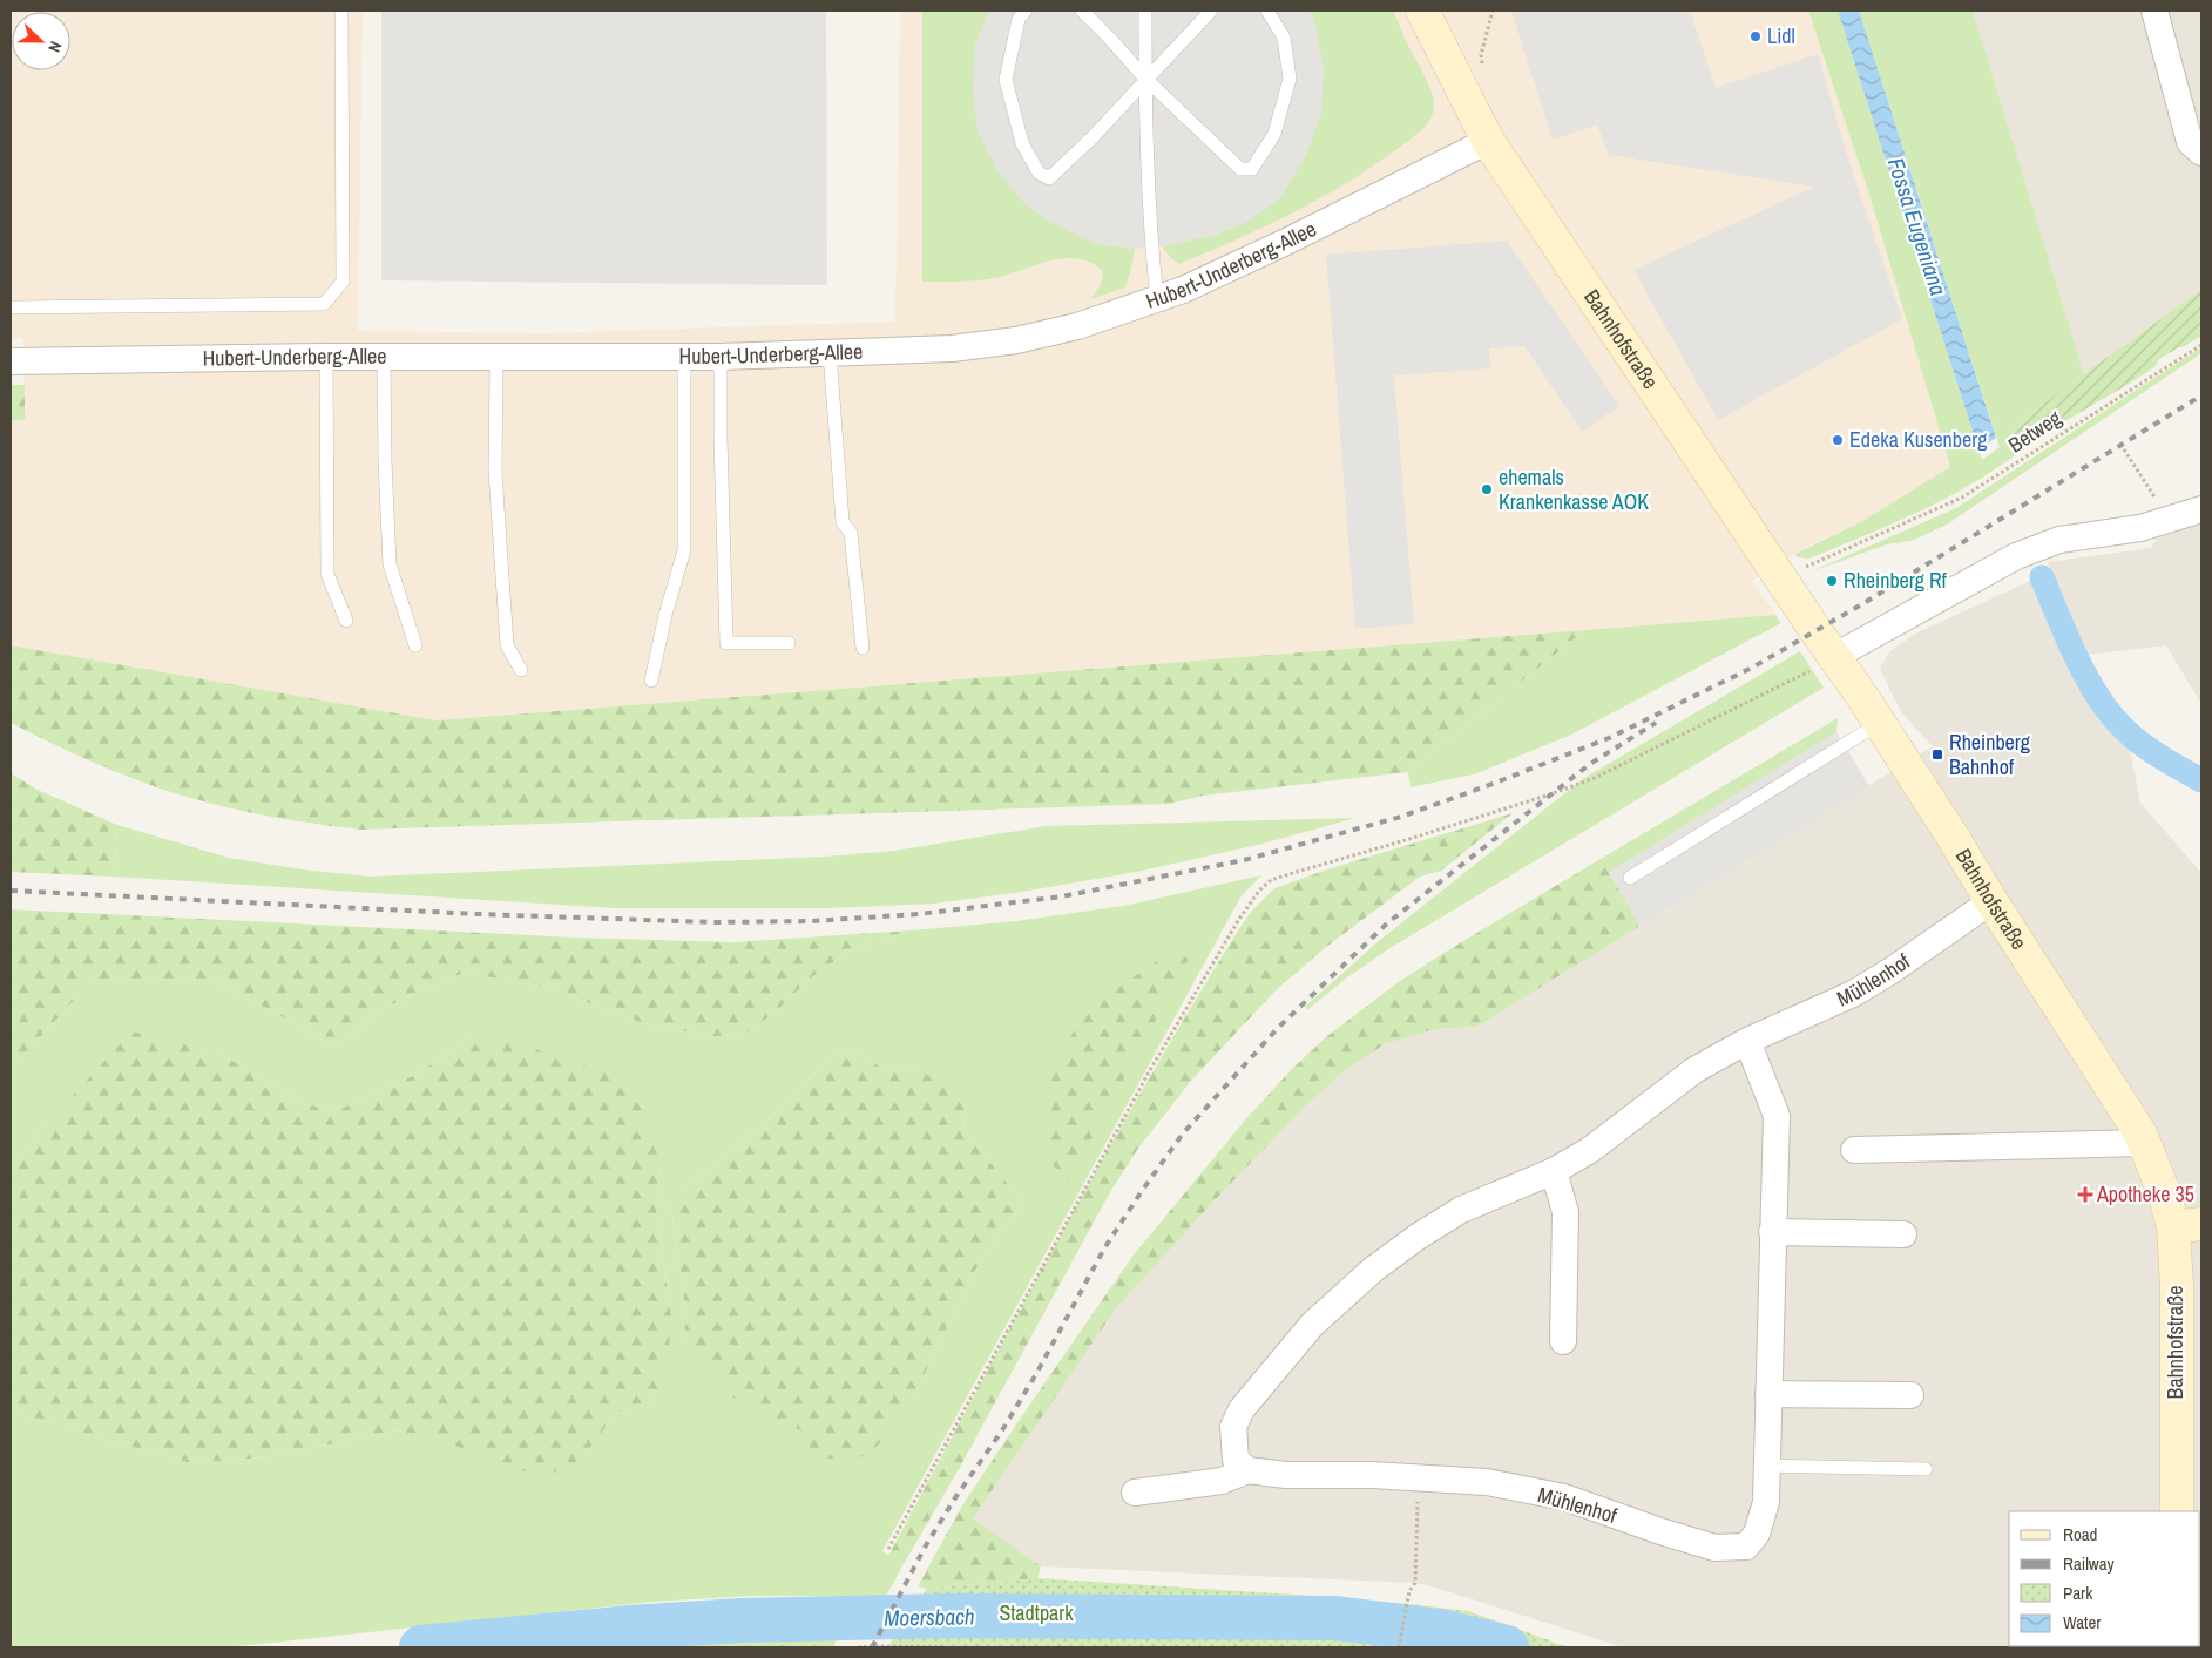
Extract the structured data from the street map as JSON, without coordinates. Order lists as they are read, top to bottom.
{
  "streets": {
    "street": ["Hubert-Underberg-Allee", "Bahnhofstraße", "Mühlenhof"],
    "path": ["Betweg"]
  },
  "crossings": [
    ["Hubert-Underberg-Allee", "Bahnhofstraße"],
    ["Bahnhofstraße", "Betweg"],
    ["Bahnhofstraße", "Mühlenhof"]
  ],
  "water": ["Fossa Eugeniana", "Moersbach"],
  "parks": ["Stadtpark"],
  "places": {
    "other": [
      "Lidl",
      "Edeka Kusenberg",
      "ehemals Krankenkasse AOK",
      "Rheinberg Rf"
    ],
    "transit": ["Rheinberg Bahnhof"],
    "health": ["Apotheke 35"]
  },
  "legend": [
    "Road",
    "Railway",
    "Park",
    "Water"
  ],
  "north": "right"
}
